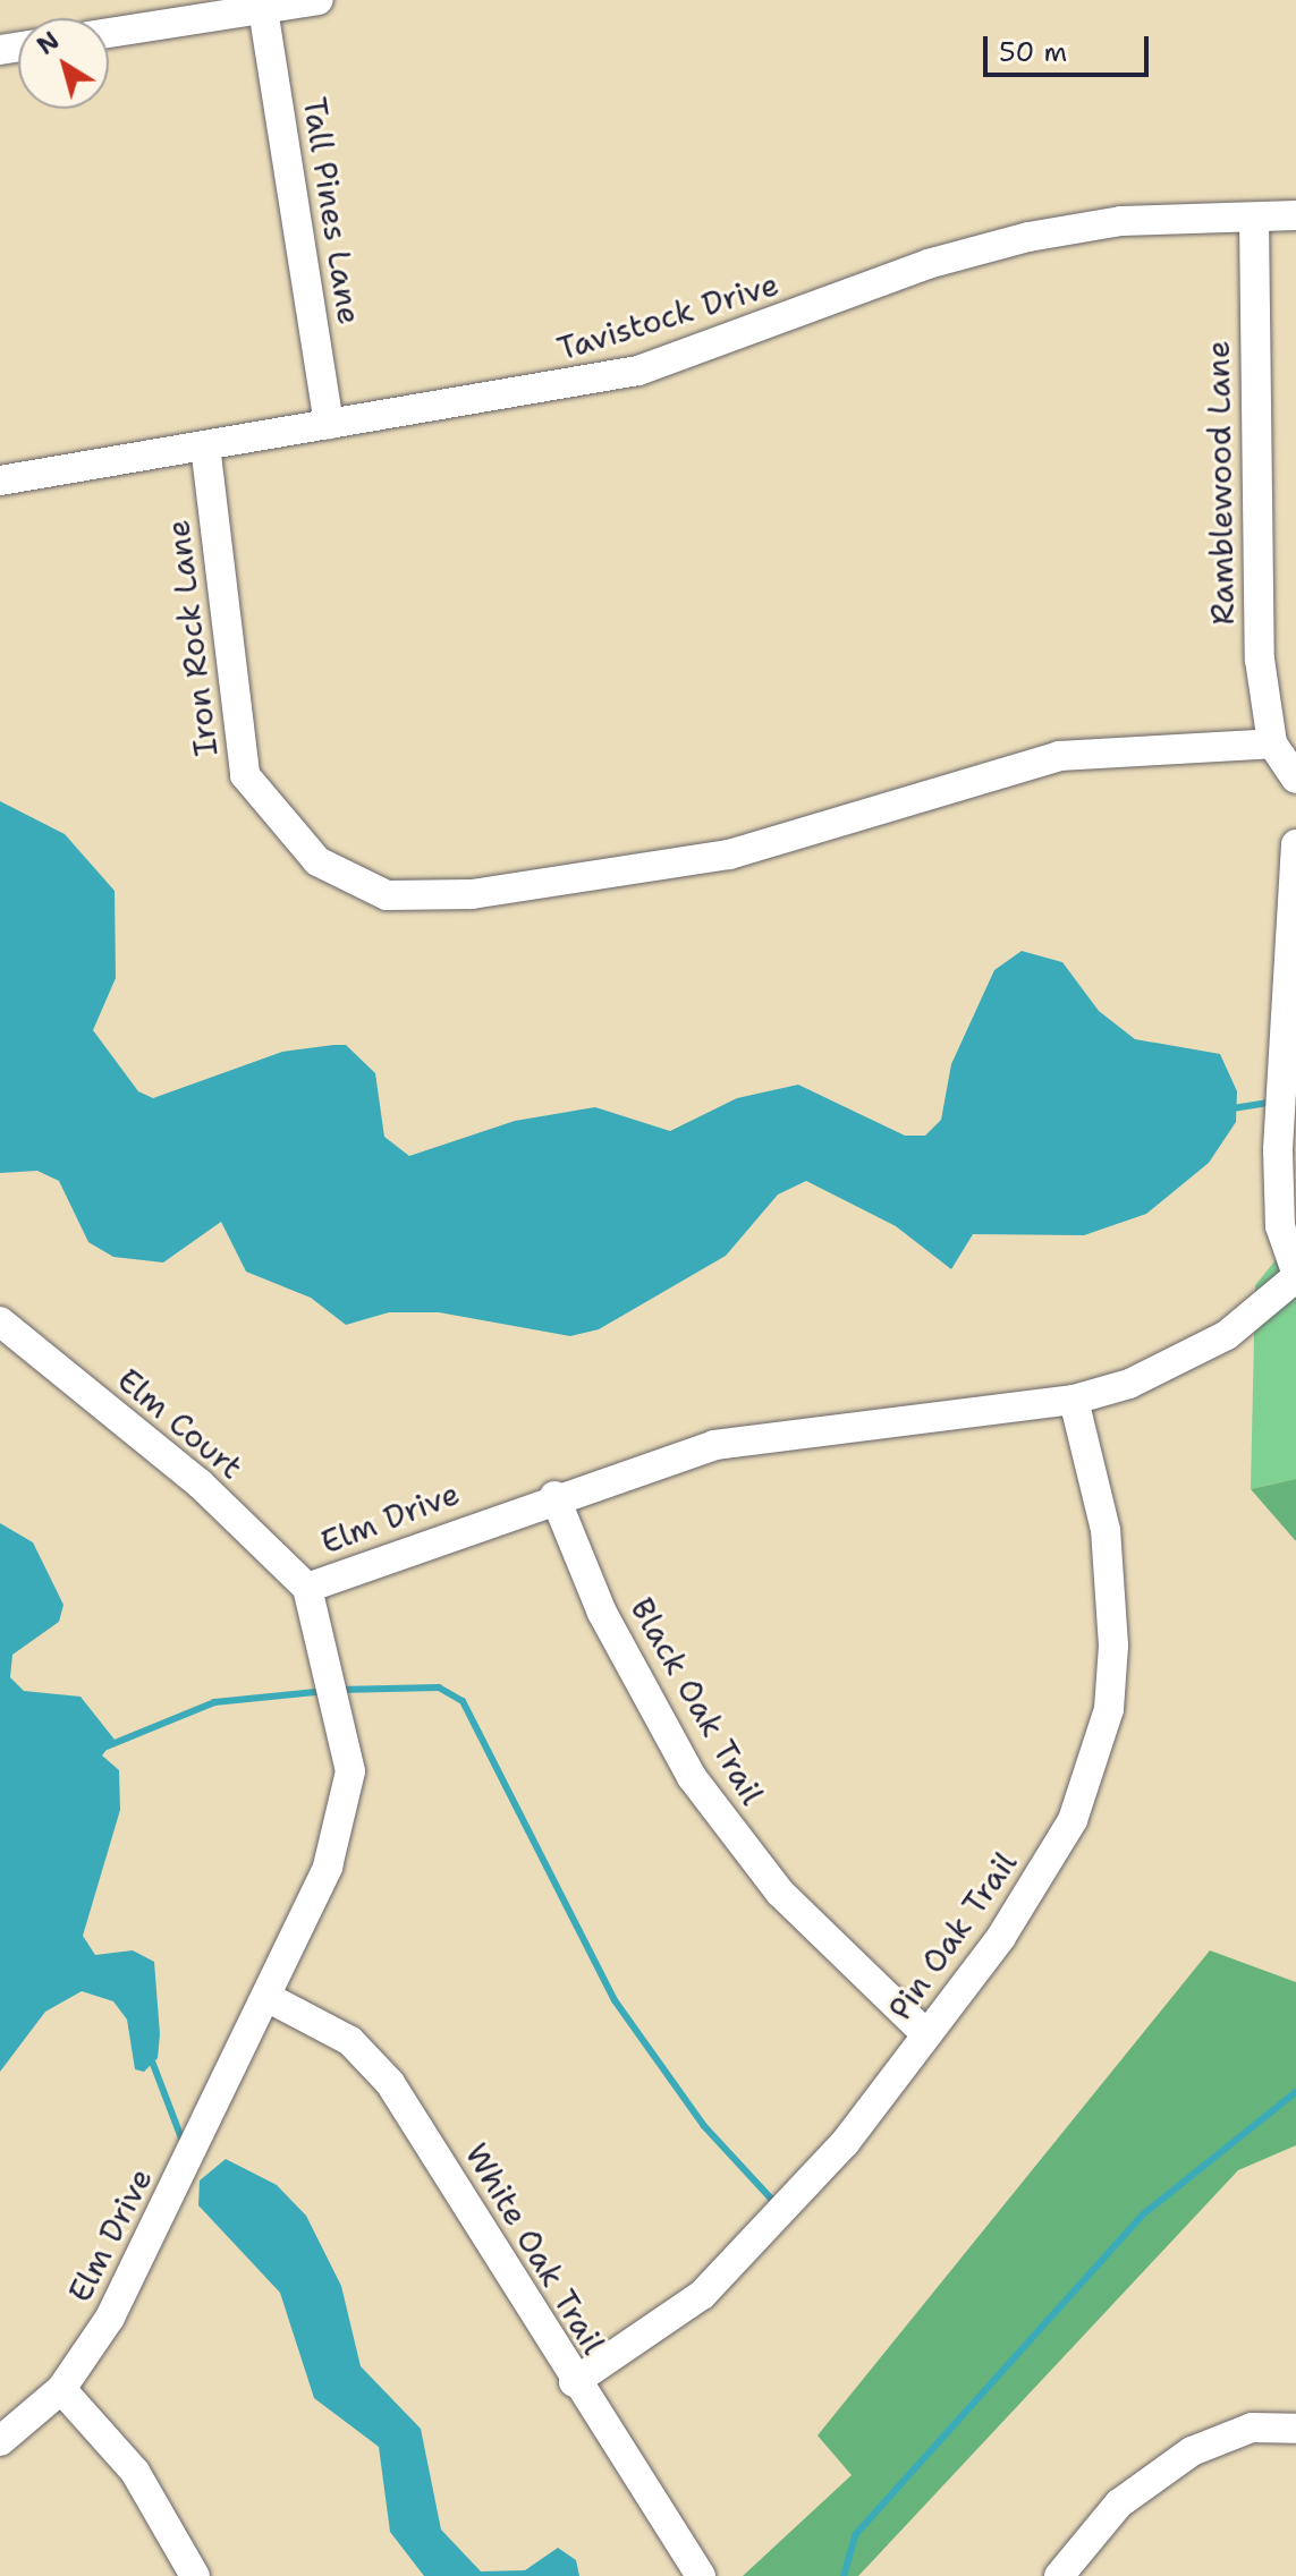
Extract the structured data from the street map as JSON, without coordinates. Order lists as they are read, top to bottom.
{
  "streets": {
    "street": [
      "Tall Pines Lane",
      "Tavistock Drive",
      "Ramblewood Lane",
      "Iron Rock Lane",
      "Elm Court",
      "Elm Drive",
      "Black Oak Trail",
      "Pin Oak Trail",
      "White Oak Trail"
    ]
  },
  "crossings": [
    ["Tall Pines Lane", "Tavistock Drive"],
    ["Tavistock Drive", "Ramblewood Lane"],
    ["Tavistock Drive", "Iron Rock Lane"],
    ["Ramblewood Lane", "Iron Rock Lane"],
    ["Elm Court", "Elm Drive"],
    ["Elm Drive", "Black Oak Trail"],
    ["Elm Drive", "Pin Oak Trail"],
    ["Elm Drive", "White Oak Trail"],
    ["Black Oak Trail", "Pin Oak Trail"],
    ["Pin Oak Trail", "White Oak Trail"]
  ],
  "scale_bar": "50 m",
  "north": "top left"
}
